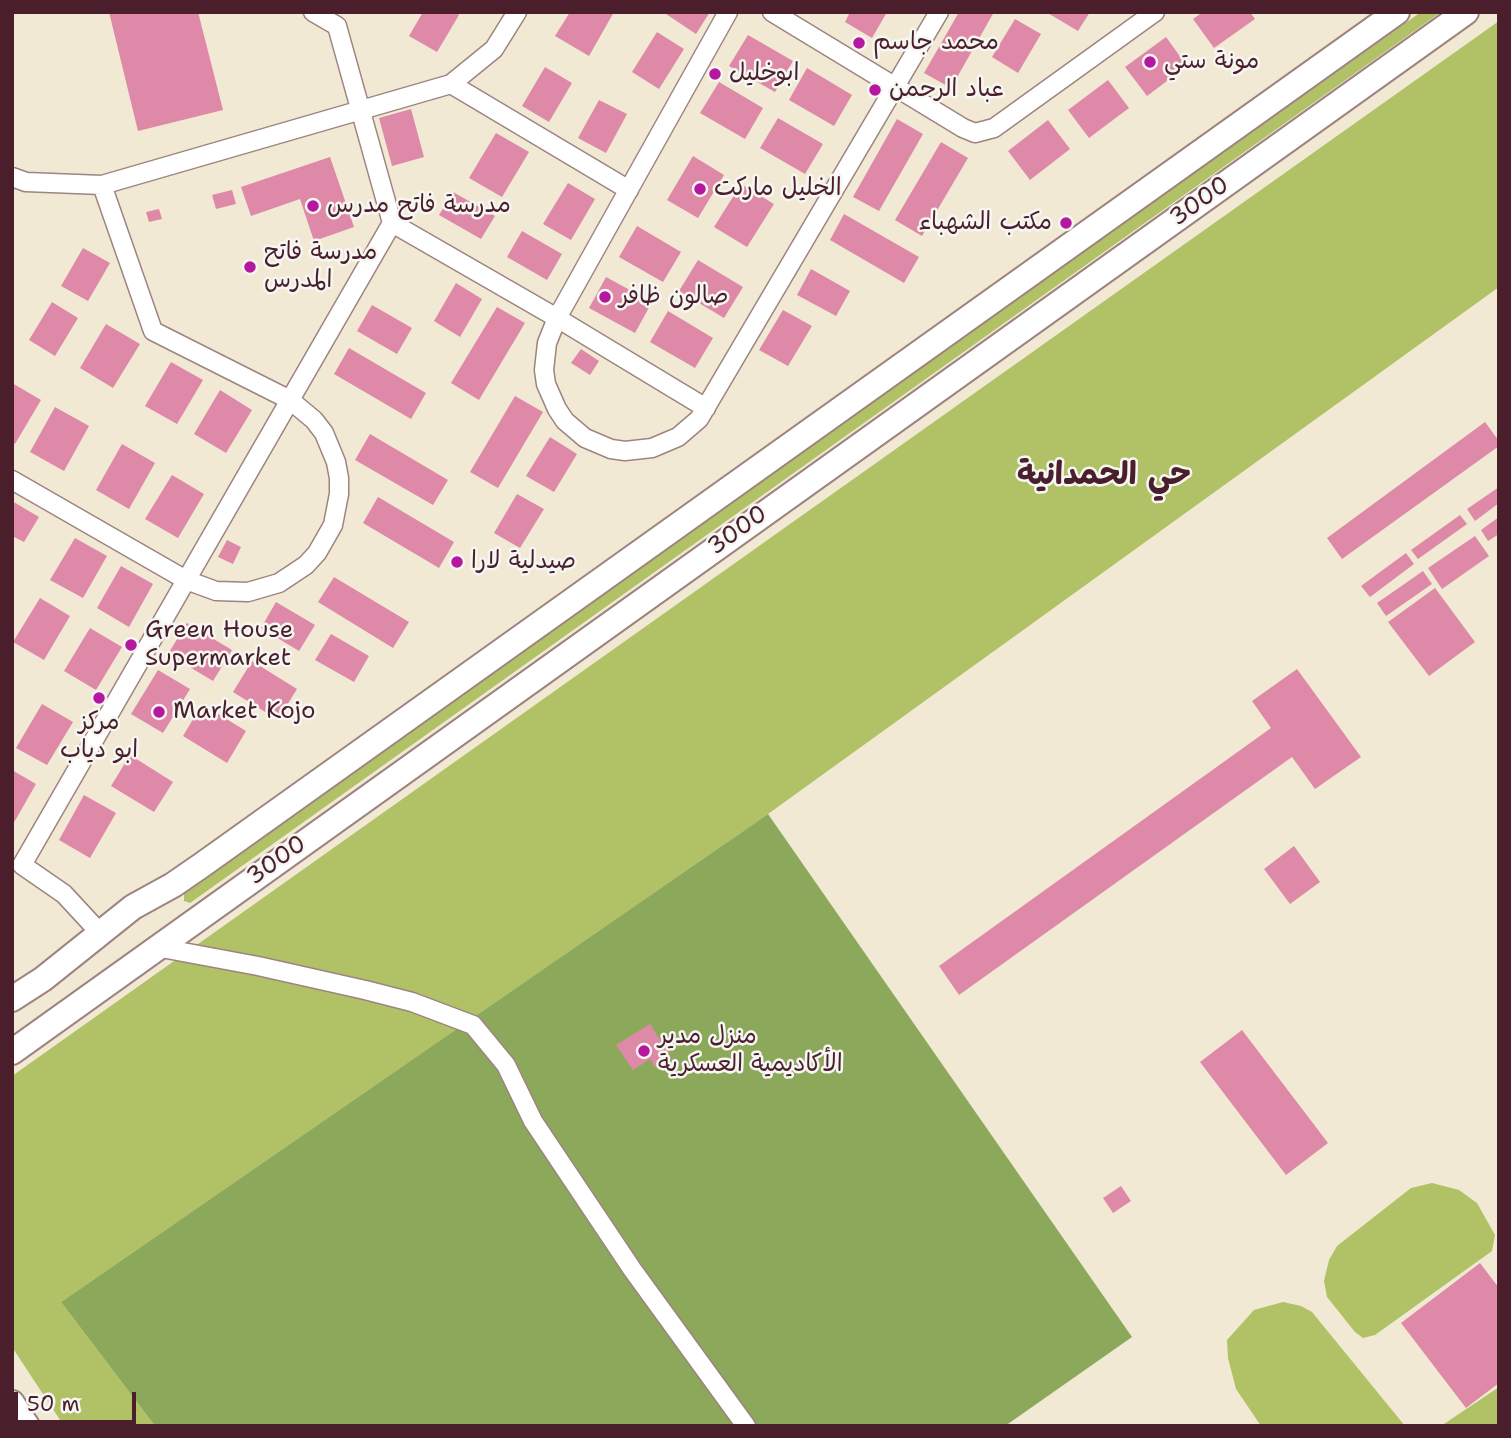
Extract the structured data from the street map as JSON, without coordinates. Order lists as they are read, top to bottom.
{
  "streets": {
    "street": ["3000"]
  },
  "districts": ["حي الحمدانية"],
  "places": [
    "محمد جاسم",
    "مونة ستي",
    "ابوخليل",
    "عباد الرحمن",
    "الخليل ماركت",
    "مدرسة فاتح مدرس",
    "مكتب الشهباء",
    "مدرسة فاتح المدرس",
    "صالون ظافر",
    "صيدلية لارا",
    "Green House Supermarket",
    "مركز ابو دياب",
    "Market Kojo",
    "منزل مدير الأكاديمية العسكرية"
  ],
  "scale_bar": "50 m"
}
